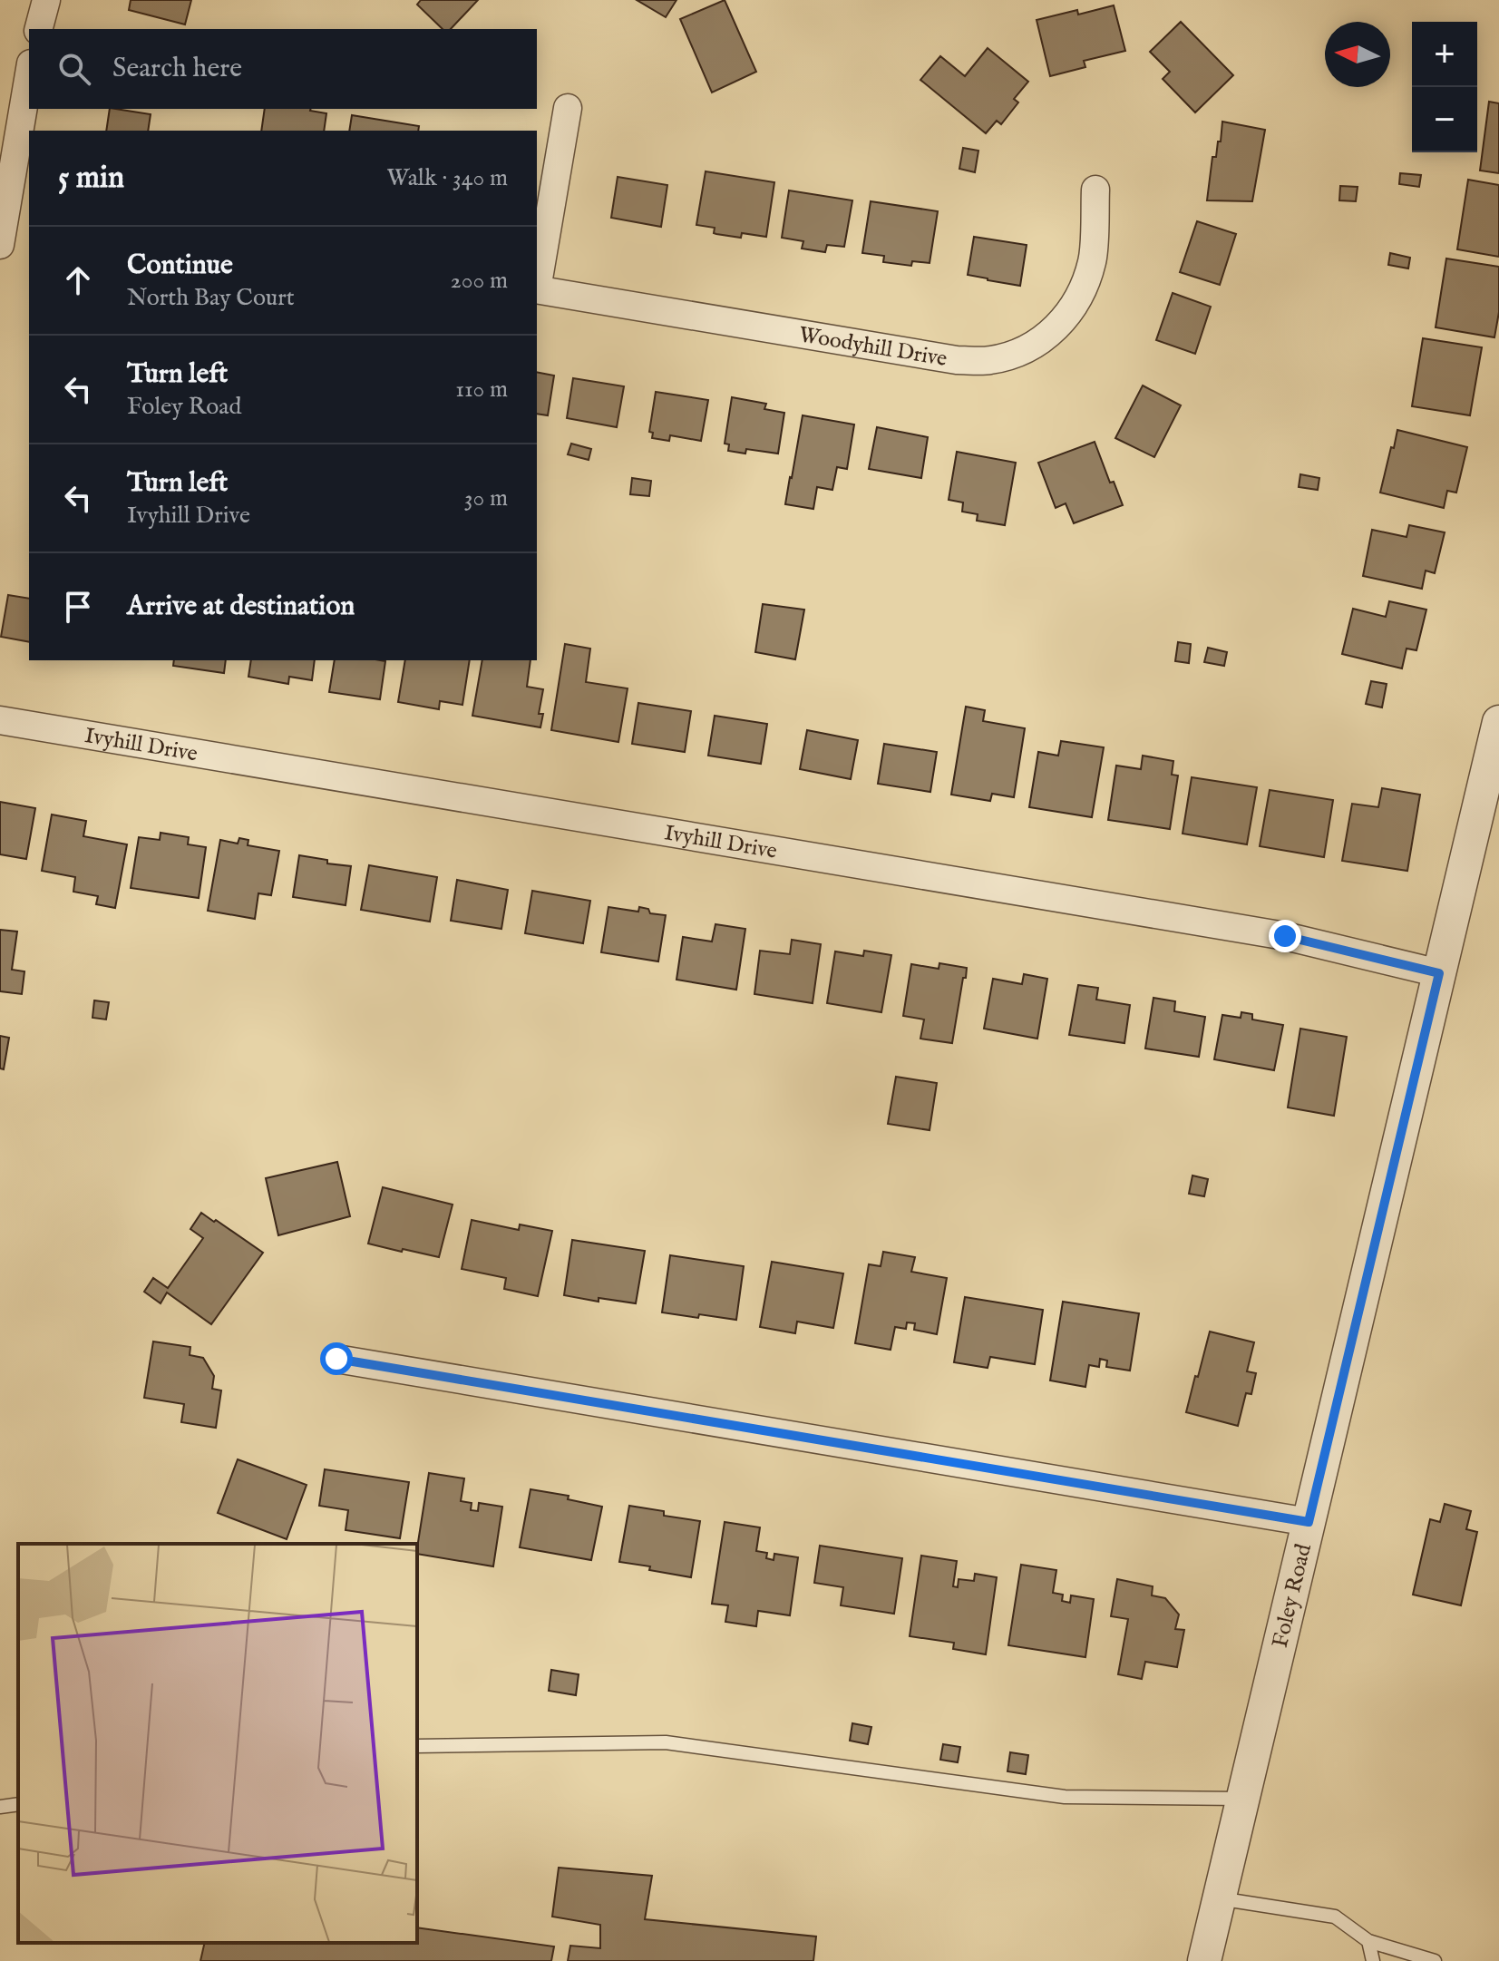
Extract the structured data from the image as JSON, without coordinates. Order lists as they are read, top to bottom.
{
  "streets": {
    "street": ["Woodyhill Drive", "Ivyhill Drive", "Foley Road"]
  },
  "crossings": [
    ["Ivyhill Drive", "Foley Road"]
  ],
  "north": "left",
  "page": {
    "map_buttons": ["+", "−"],
    "search": "Search here",
    "heading": ["5 min", "Walk · 340 m"],
    "list": [
      ["Continue", "North Bay Court", "200 m"],
      ["Turn left", "Foley Road", "110 m"],
      ["Turn left", "Ivyhill Drive", "30 m"],
      "Arrive at destination"
    ]
  }
}
